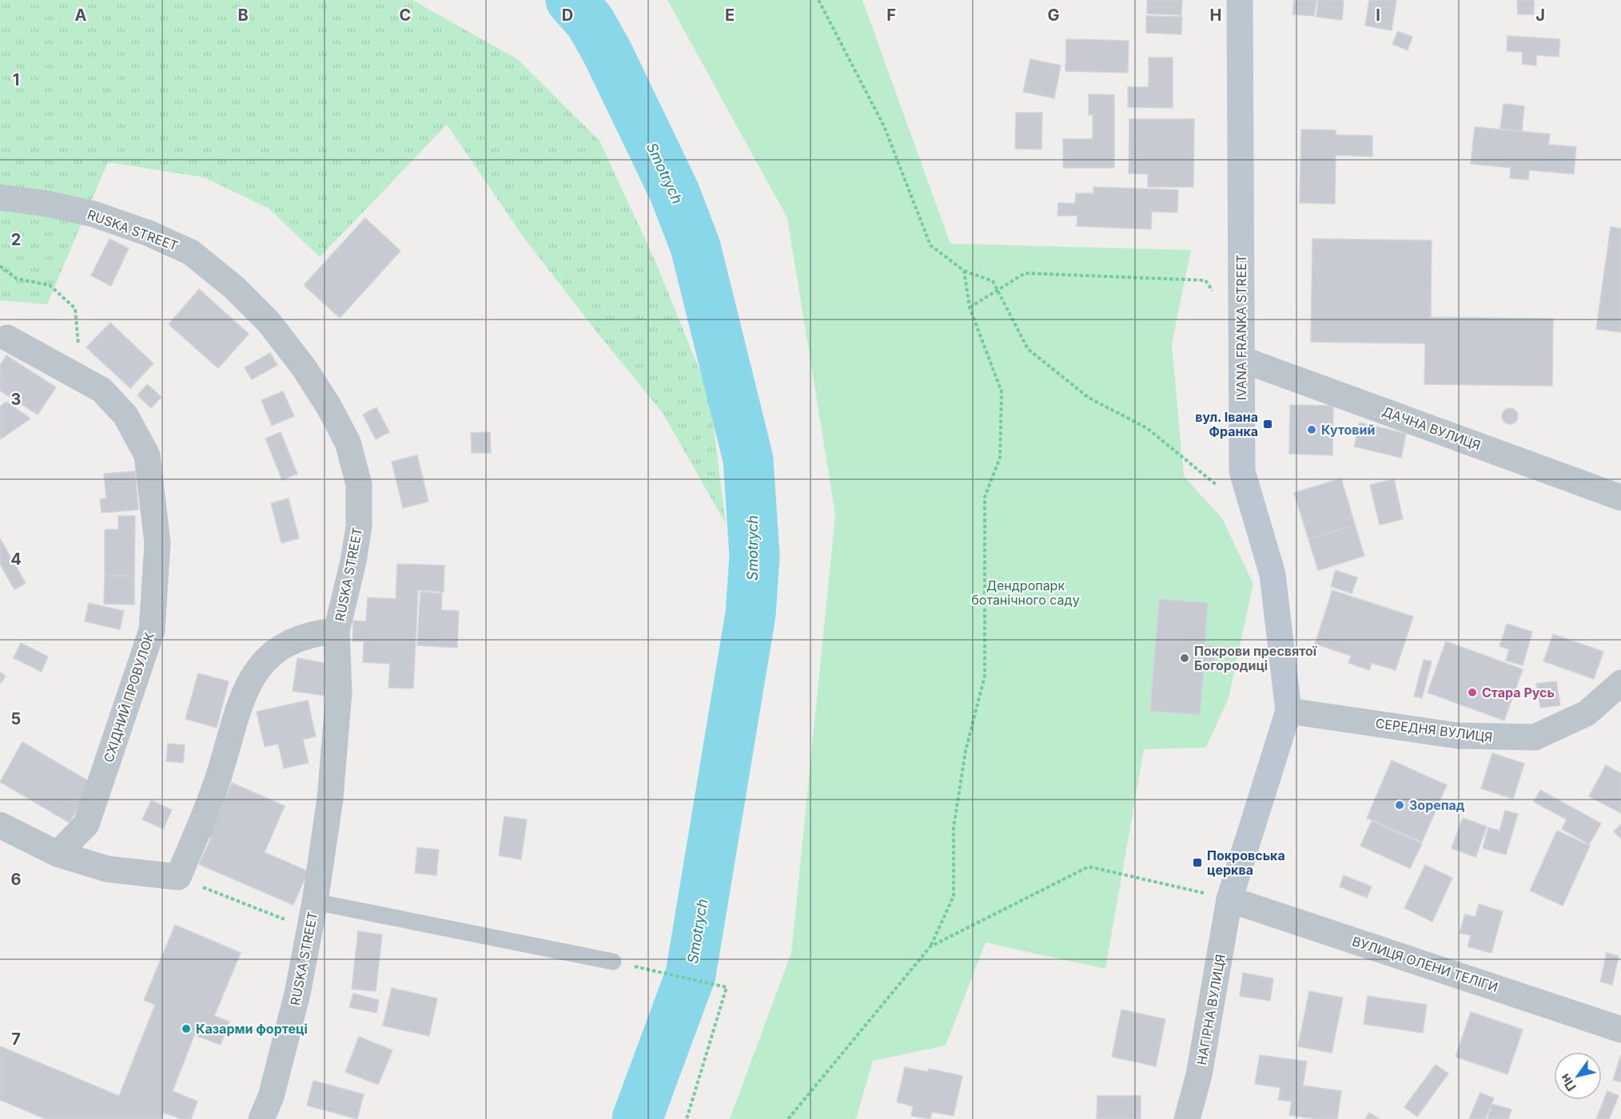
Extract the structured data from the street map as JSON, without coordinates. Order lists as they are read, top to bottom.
{
  "streets": {
    "street": [
      "RUSKA STREET",
      "IVANA FRANKA STREET",
      "ДАЧНА ВУЛИЦЯ",
      "СХІДНИЙ ПРОВУЛОК",
      "СЕРЕДНЯ ВУЛИЦЯ",
      "ВУЛИЦЯ ОЛЕНИ ТЕЛІГИ",
      "НАГІРНА ВУЛИЦЯ"
    ]
  },
  "crossings": [
    ["IVANA FRANKA STREET", "ДАЧНА ВУЛИЦЯ"],
    ["IVANA FRANKA STREET", "СЕРЕДНЯ ВУЛИЦЯ"],
    ["IVANA FRANKA STREET", "ВУЛИЦЯ ОЛЕНИ ТЕЛІГИ"],
    ["IVANA FRANKA STREET", "НАГІРНА ВУЛИЦЯ"],
    ["ВУЛИЦЯ ОЛЕНИ ТЕЛІГИ", "НАГІРНА ВУЛИЦЯ"]
  ],
  "water": ["Smotrych"],
  "parks": ["Дендропарк ботанічного саду"],
  "places": {
    "transit": ["вул. Івана Франка", "Покровська церква"],
    "other": [
      "Кутовий",
      "Покрови пресвятої Богородиці",
      "Стара Русь",
      "Зорепад",
      "Казарми фортеці"
    ]
  },
  "north": "bottom left",
  "grid": {
    "columns": [
      "A",
      "B",
      "C",
      "D",
      "E",
      "F",
      "G",
      "H",
      "I",
      "J"
    ],
    "rows": [
      "1",
      "2",
      "3",
      "4",
      "5",
      "6",
      "7"
    ]
  }
}
